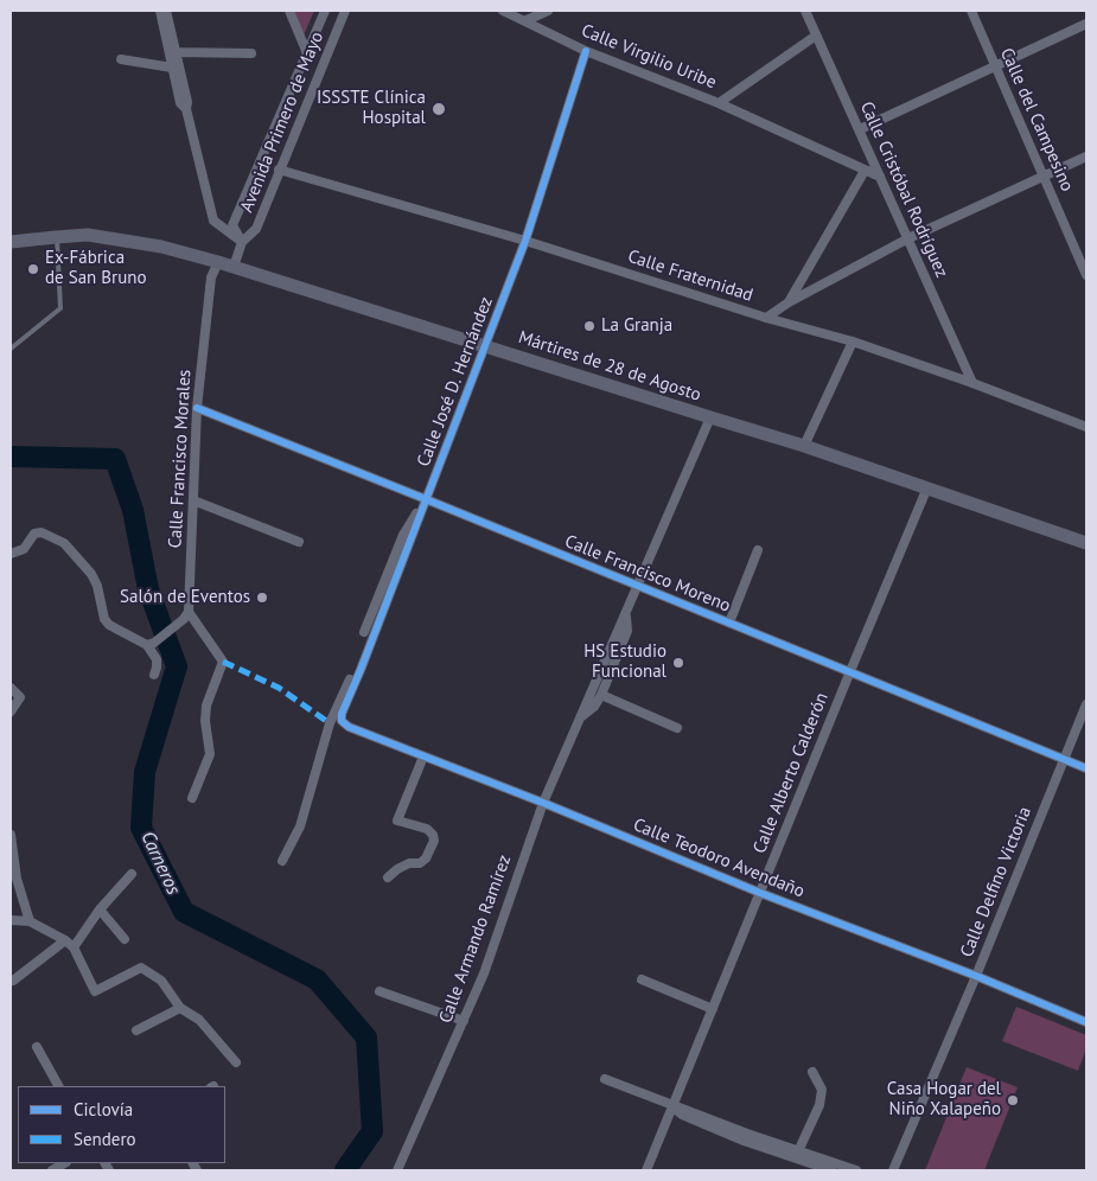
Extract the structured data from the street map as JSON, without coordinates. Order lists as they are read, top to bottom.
{
  "streets": {
    "main road": ["Mártires de 28 de Agosto"],
    "street": [
      "Calle Virgilio Uribe",
      "Calle del Campesino",
      "Avenida Primero de Mayo",
      "Calle Cristóbal Rodríguez",
      "Calle Fraternidad",
      "Calle José D. Hernández",
      "Calle Francisco Morales",
      "Calle Francisco Moreno",
      "Calle Alberto Calderón",
      "Calle Teodoro Avendaño",
      "Calle Delfino Victoria",
      "Calle Armando Ramírez"
    ]
  },
  "crossings": [
    ["Calle Virgilio Uribe", "Calle Cristóbal Rodríguez"],
    ["Calle Virgilio Uribe", "Calle José D. Hernández"],
    ["Avenida Primero de Mayo", "Calle Fraternidad"],
    ["Avenida Primero de Mayo", "Mártires de 28 de Agosto"],
    ["Calle Cristóbal Rodríguez", "Calle Fraternidad"],
    ["Calle Fraternidad", "Calle José D. Hernández"],
    ["Mártires de 28 de Agosto", "Calle José D. Hernández"],
    ["Mártires de 28 de Agosto", "Calle Francisco Morales"],
    ["Mártires de 28 de Agosto", "Calle Alberto Calderón"],
    ["Mártires de 28 de Agosto", "Calle Armando Ramírez"],
    ["Calle José D. Hernández", "Calle Francisco Moreno"],
    ["Calle José D. Hernández", "Calle Teodoro Avendaño"],
    ["Calle Francisco Morales", "Calle Francisco Moreno"],
    ["Calle Francisco Moreno", "Calle Alberto Calderón"],
    ["Calle Francisco Moreno", "Calle Delfino Victoria"],
    ["Calle Francisco Moreno", "Calle Armando Ramírez"],
    ["Calle Alberto Calderón", "Calle Teodoro Avendaño"],
    ["Calle Teodoro Avendaño", "Calle Delfino Victoria"],
    ["Calle Teodoro Avendaño", "Calle Armando Ramírez"]
  ],
  "water": ["Carneros"],
  "places": [
    "ISSSTE Clínica Hospital",
    "Ex-Fábrica de San Bruno",
    "La Granja",
    "Salón de Eventos",
    "HS Estudio Funcional",
    "Casa Hogar del Niño Xalapeño"
  ],
  "legend": ["Ciclovía", "Sendero"]
}
